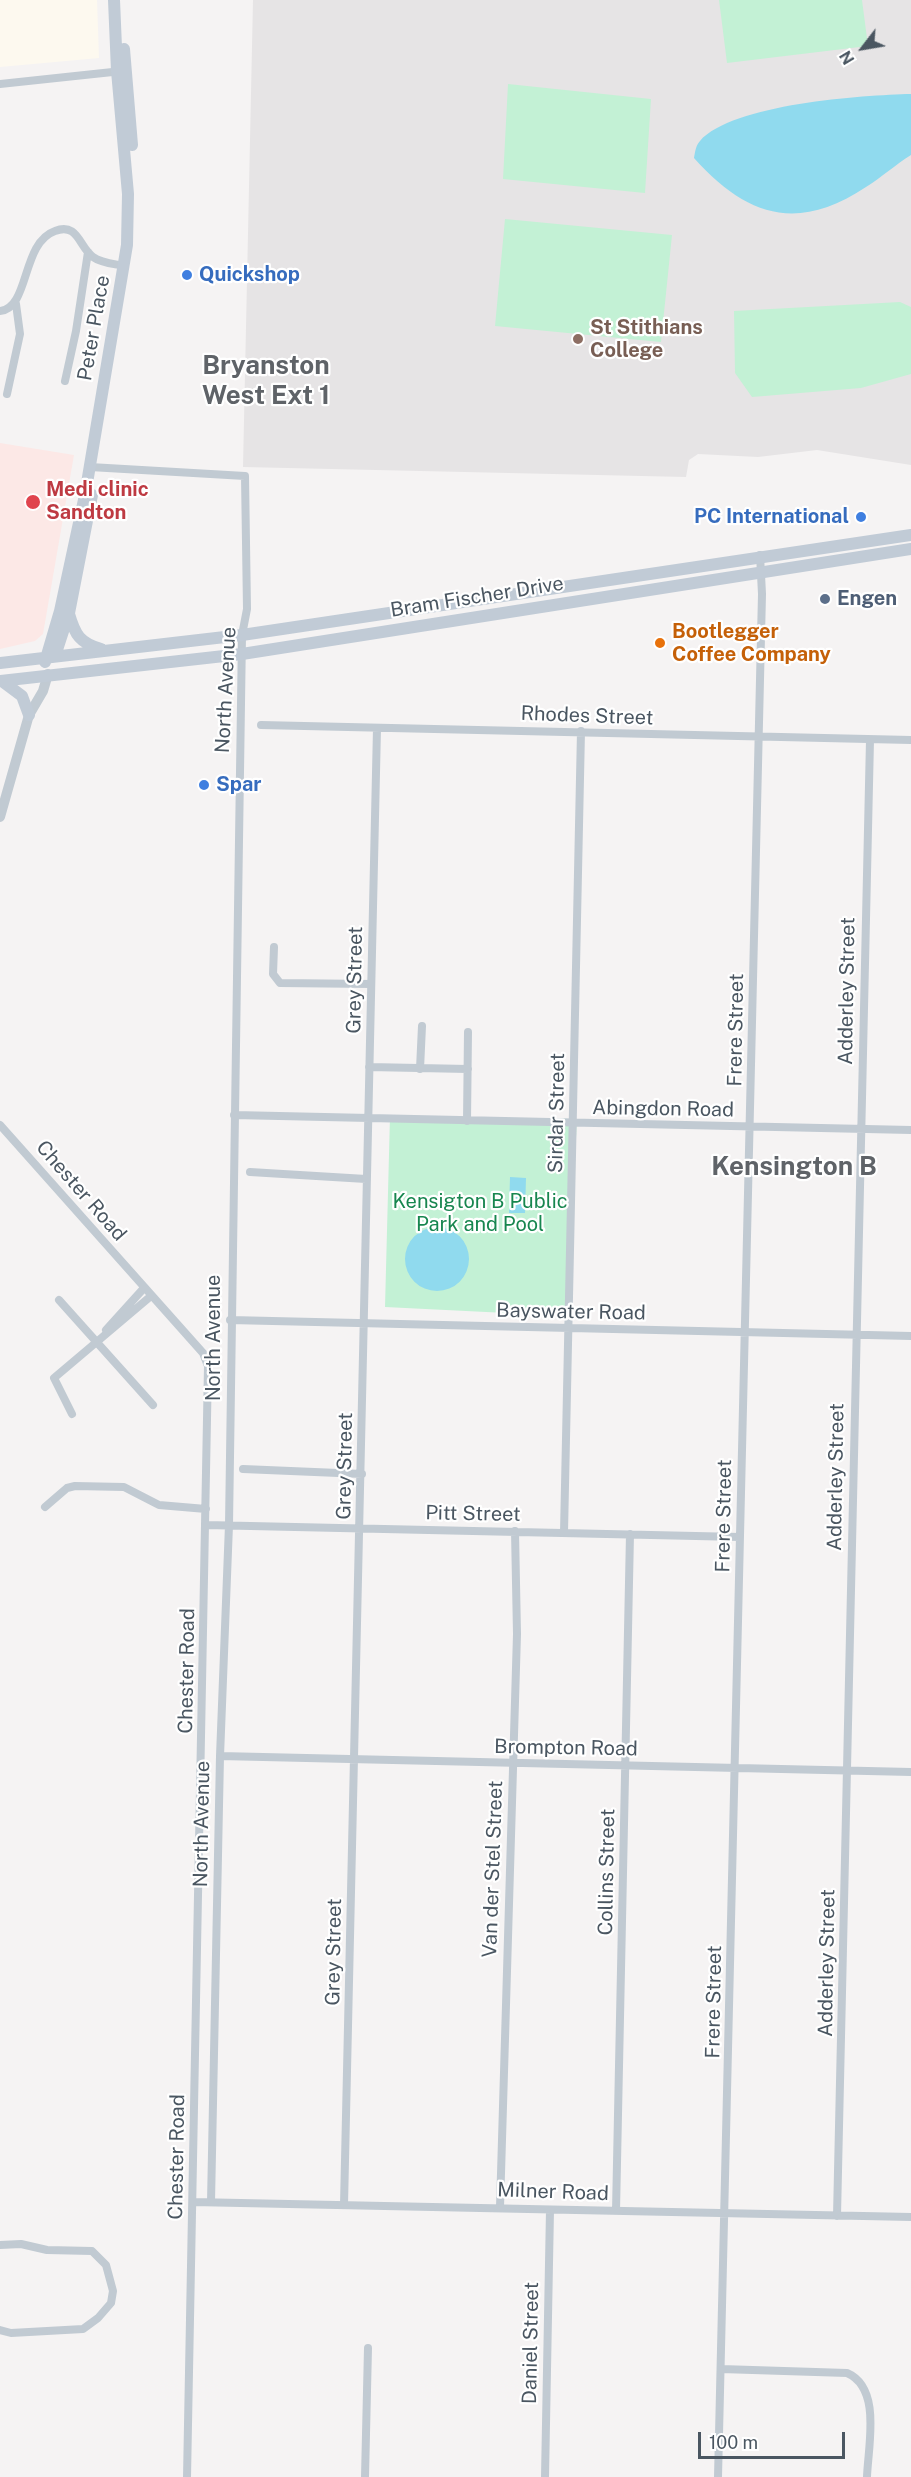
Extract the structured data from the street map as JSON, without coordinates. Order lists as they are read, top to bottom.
{
  "streets": {
    "main road": ["Peter Place", "Bram Fischer Drive"],
    "street": [
      "North Avenue",
      "Rhodes Street",
      "Grey Street",
      "Adderley Street",
      "Frere Street",
      "Abingdon Road",
      "Sirdar Street",
      "Chester Road",
      "Bayswater Road",
      "Pitt Street",
      "Brompton Road",
      "Van der Stel Street",
      "Collins Street",
      "Milner Road",
      "Daniel Street"
    ]
  },
  "crossings": [
    ["Peter Place", "Bram Fischer Drive"],
    ["Peter Place", "North Avenue"],
    ["Bram Fischer Drive", "North Avenue"],
    ["Bram Fischer Drive", "Frere Street"],
    ["North Avenue", "Abingdon Road"],
    ["North Avenue", "Bayswater Road"],
    ["North Avenue", "Pitt Street"],
    ["North Avenue", "Brompton Road"],
    ["North Avenue", "Milner Road"],
    ["Rhodes Street", "Grey Street"],
    ["Rhodes Street", "Adderley Street"],
    ["Rhodes Street", "Frere Street"],
    ["Rhodes Street", "Sirdar Street"],
    ["Grey Street", "Abingdon Road"],
    ["Grey Street", "Bayswater Road"],
    ["Grey Street", "Pitt Street"],
    ["Grey Street", "Brompton Road"],
    ["Grey Street", "Milner Road"],
    ["Adderley Street", "Abingdon Road"],
    ["Adderley Street", "Bayswater Road"],
    ["Adderley Street", "Brompton Road"],
    ["Adderley Street", "Milner Road"],
    ["Frere Street", "Abingdon Road"],
    ["Frere Street", "Bayswater Road"],
    ["Frere Street", "Pitt Street"],
    ["Frere Street", "Brompton Road"],
    ["Frere Street", "Milner Road"],
    ["Abingdon Road", "Sirdar Street"],
    ["Sirdar Street", "Bayswater Road"],
    ["Sirdar Street", "Pitt Street"],
    ["Chester Road", "Pitt Street"],
    ["Chester Road", "Milner Road"],
    ["Pitt Street", "Van der Stel Street"],
    ["Pitt Street", "Collins Street"],
    ["Brompton Road", "Van der Stel Street"],
    ["Brompton Road", "Collins Street"],
    ["Van der Stel Street", "Milner Road"],
    ["Collins Street", "Milner Road"],
    ["Milner Road", "Daniel Street"]
  ],
  "districts": ["Bryanston West Ext 1", "Kensington B"],
  "parks": ["Kensigton B Public Park and Pool"],
  "places": [
    "Quickshop",
    "St Stithians College",
    "Medi clinic Sandton",
    "PC International",
    "Engen",
    "Bootlegger Coffee Company",
    "Spar"
  ],
  "scale_bar": "100 m",
  "north": "bottom left"
}
